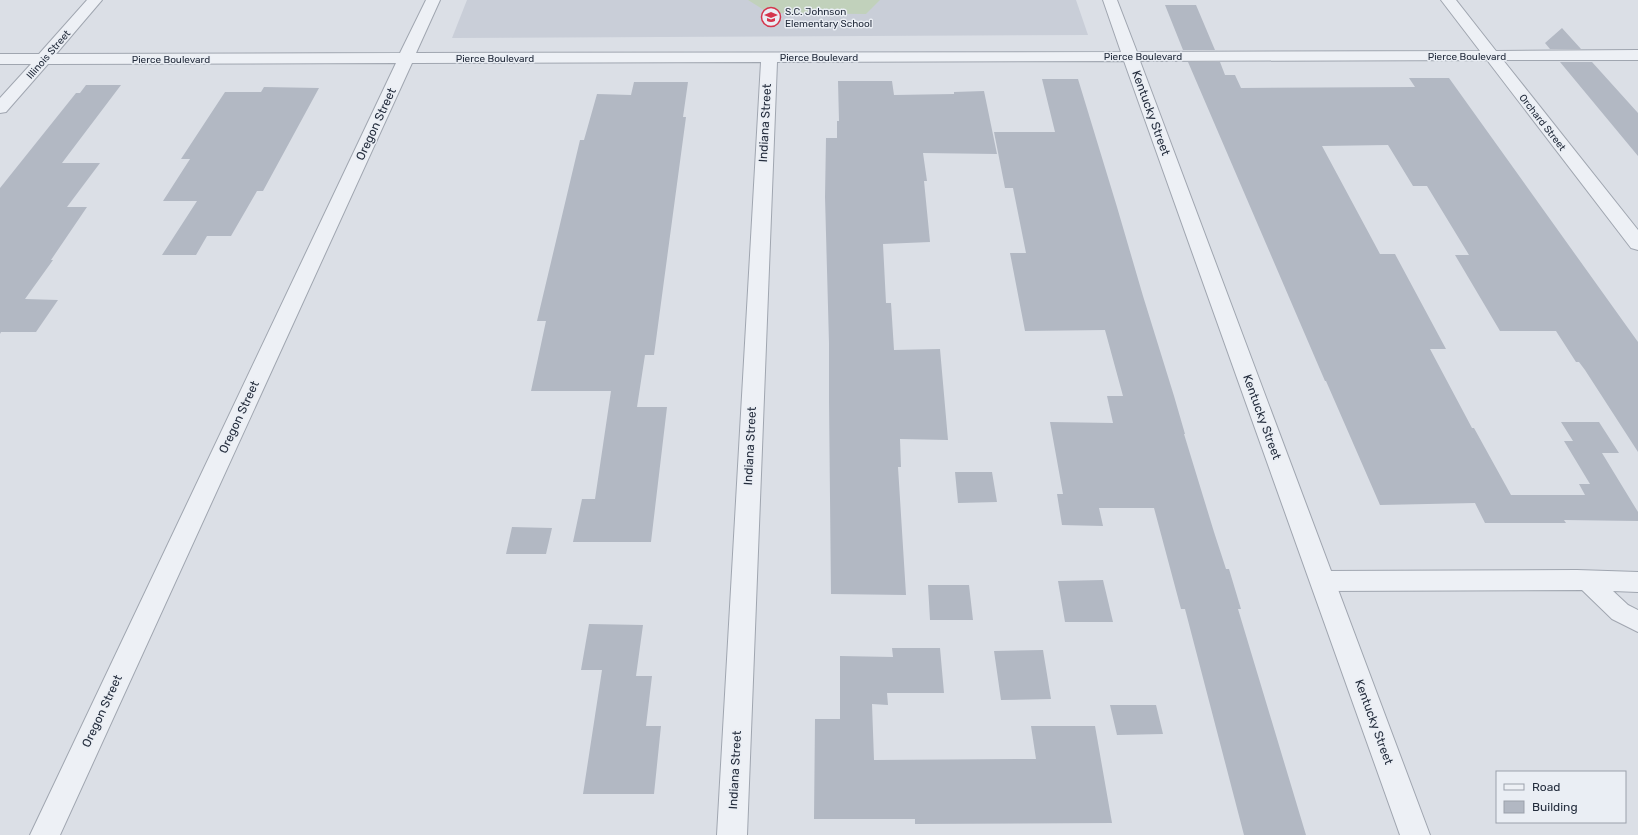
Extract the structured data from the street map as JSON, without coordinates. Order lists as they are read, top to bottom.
{
  "streets": {
    "street": [
      "Illinois Street",
      "Pierce Boulevard",
      "Kentucky Street",
      "Orchard Street",
      "Indiana Street",
      "Oregon Street"
    ]
  },
  "crossings": [
    ["Illinois Street", "Pierce Boulevard"],
    ["Pierce Boulevard", "Kentucky Street"],
    ["Pierce Boulevard", "Orchard Street"],
    ["Pierce Boulevard", "Indiana Street"],
    ["Pierce Boulevard", "Oregon Street"]
  ],
  "places": {
    "school or university": ["S.C. Johnson Elementary School"]
  },
  "legend": ["Road", "Building"]
}
